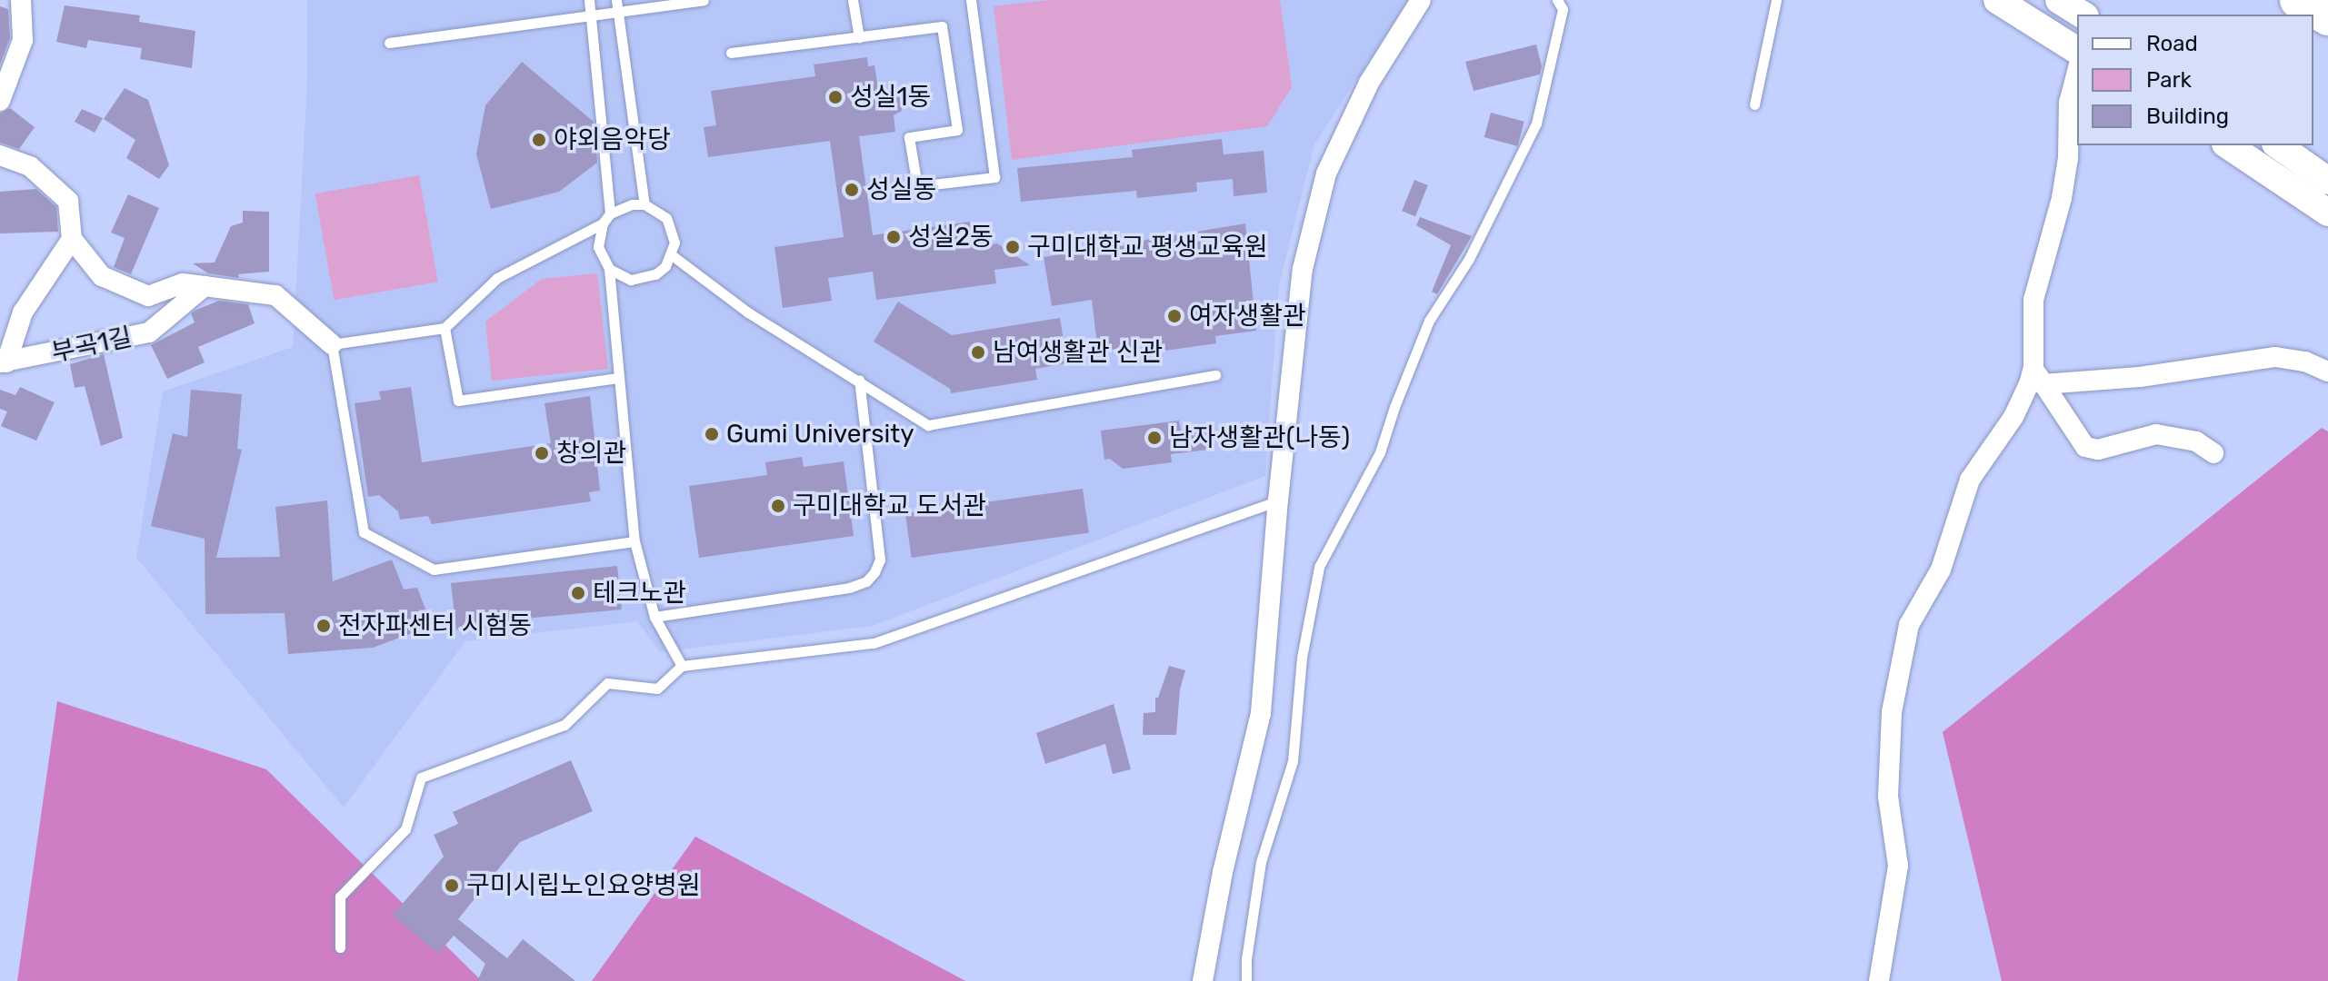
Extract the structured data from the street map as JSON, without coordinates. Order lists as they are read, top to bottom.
{
  "streets": {
    "street": ["부곡1길"]
  },
  "places": [
    "성실1동",
    "야외음악당",
    "성실동",
    "성실2동",
    "구미대학교 평생교육원",
    "여자생활관",
    "남여생활관 신관",
    "Gumi University",
    "남자생활관(나동)",
    "창의관",
    "구미대학교 도서관",
    "테크노관",
    "전자파센터 시험동",
    "구미시립노인요양병원"
  ],
  "legend": ["Road", "Park", "Building"]
}
